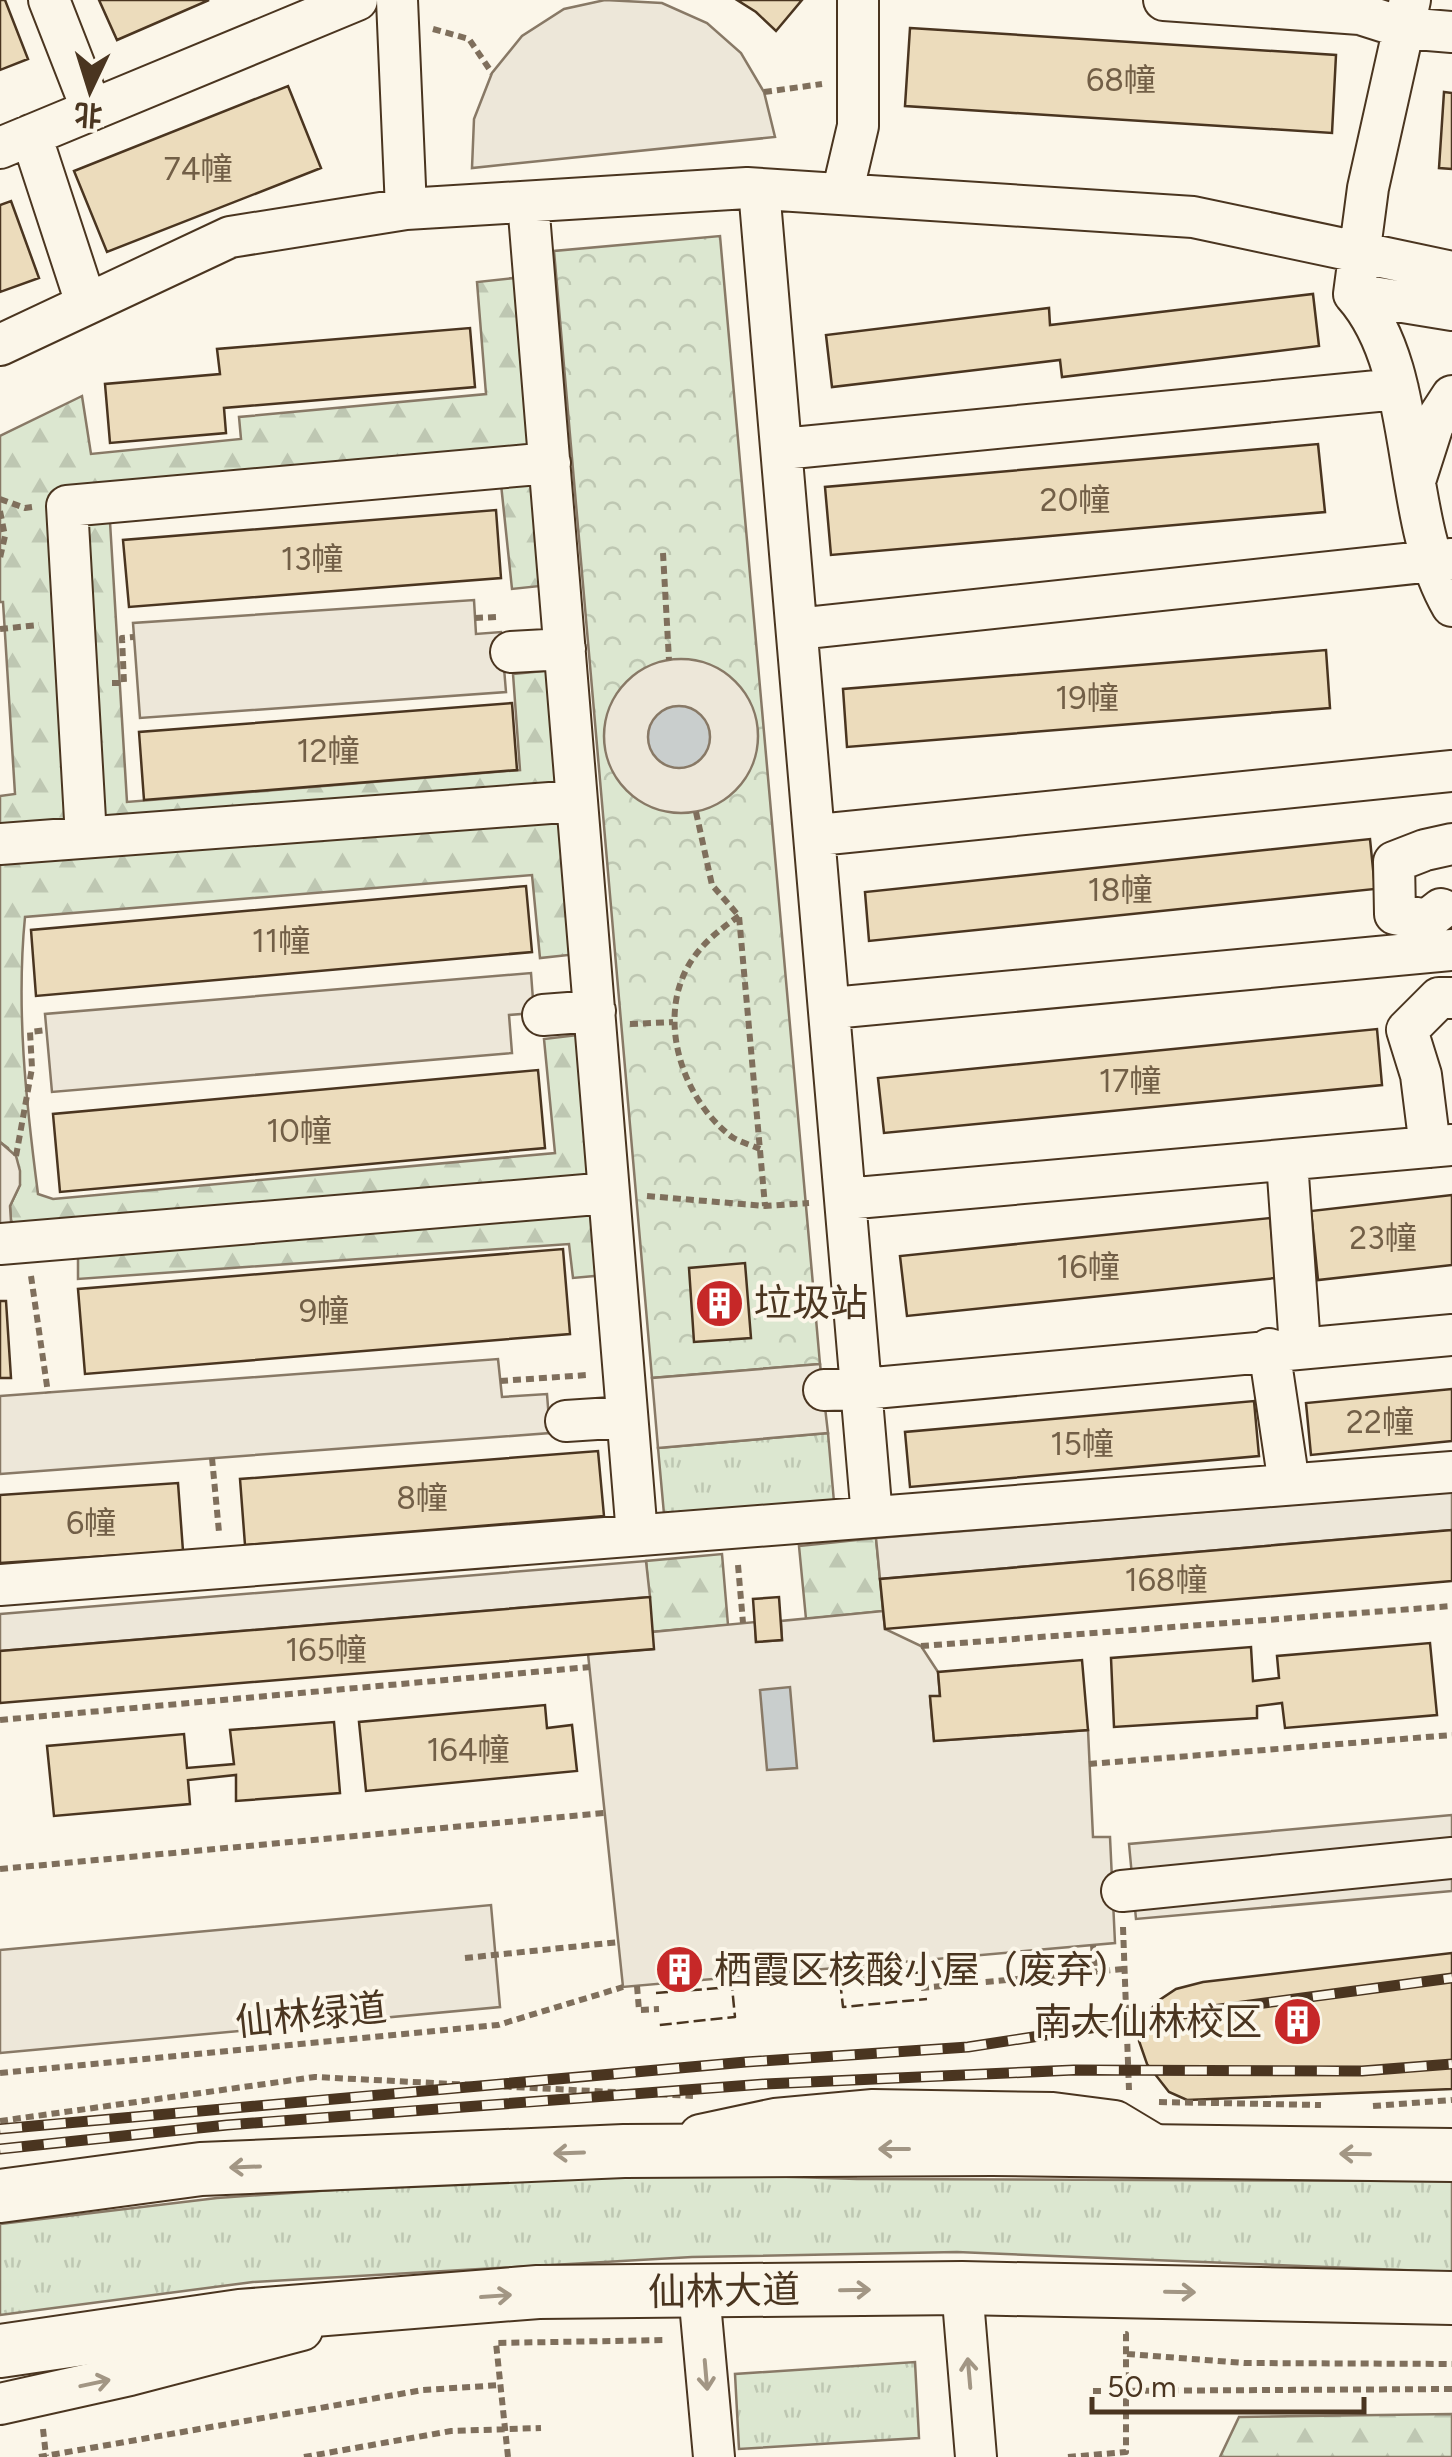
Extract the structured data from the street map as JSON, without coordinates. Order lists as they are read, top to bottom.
{
  "streets": {
    "main road": ["仙林大道"],
    "path": ["仙林绿道"]
  },
  "places": {
    "building": ["垃圾站", "栖霞区核酸小屋（废弃）", "南大仙林校区"]
  },
  "house_numbers": [
    "68幢",
    "74幢",
    "20幢",
    "13幢",
    "19幢",
    "12幢",
    "18幢",
    "11幢",
    "17幢",
    "10幢",
    "23幢",
    "16幢",
    "9幢",
    "22幢",
    "15幢",
    "8幢",
    "6幢",
    "168幢",
    "165幢",
    "164幢"
  ],
  "scale_bar": "50 m",
  "north": "bottom"
}
